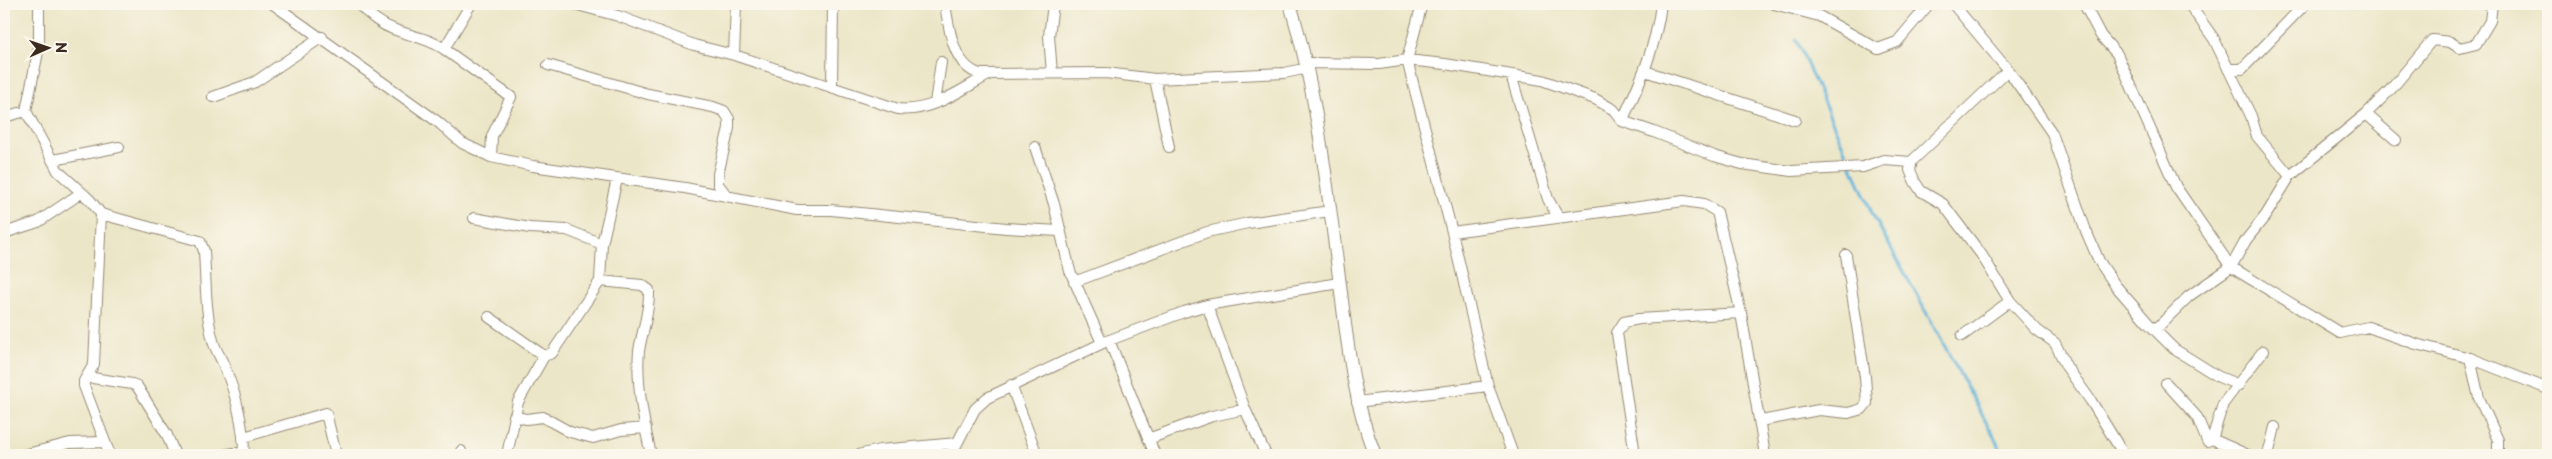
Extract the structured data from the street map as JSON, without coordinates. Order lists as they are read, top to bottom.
{
  "north": "right"
}
